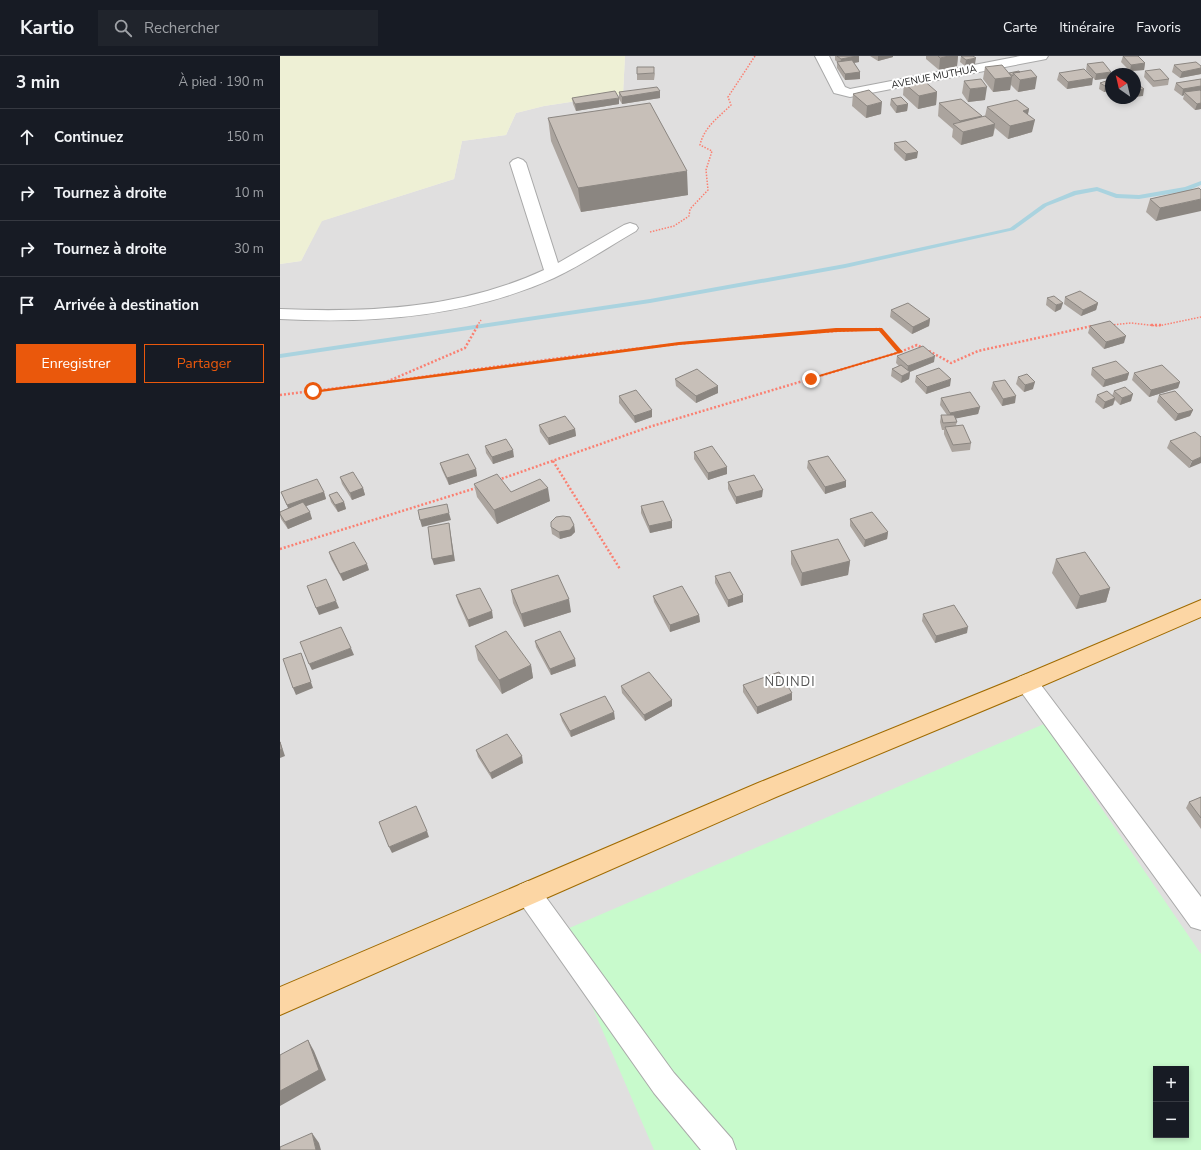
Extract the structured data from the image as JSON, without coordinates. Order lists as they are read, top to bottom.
{
  "streets": {
    "street": ["AVENUE MUTHUA"]
  },
  "districts": ["NDINDI"],
  "north": "top left",
  "page": {
    "header": "Kartio",
    "search": "Rechercher",
    "nav": ["Carte", "Itinéraire", "Favoris"],
    "heading": ["3 min", "À pied · 190 m"],
    "list": [
      ["Continuez", "150 m"],
      ["Tournez à droite", "10 m"],
      ["Tournez à droite", "30 m"],
      "Arrivée à destination"
    ],
    "buttons": ["Enregistrer", "Partager"],
    "map_buttons": ["+", "−"]
  }
}
